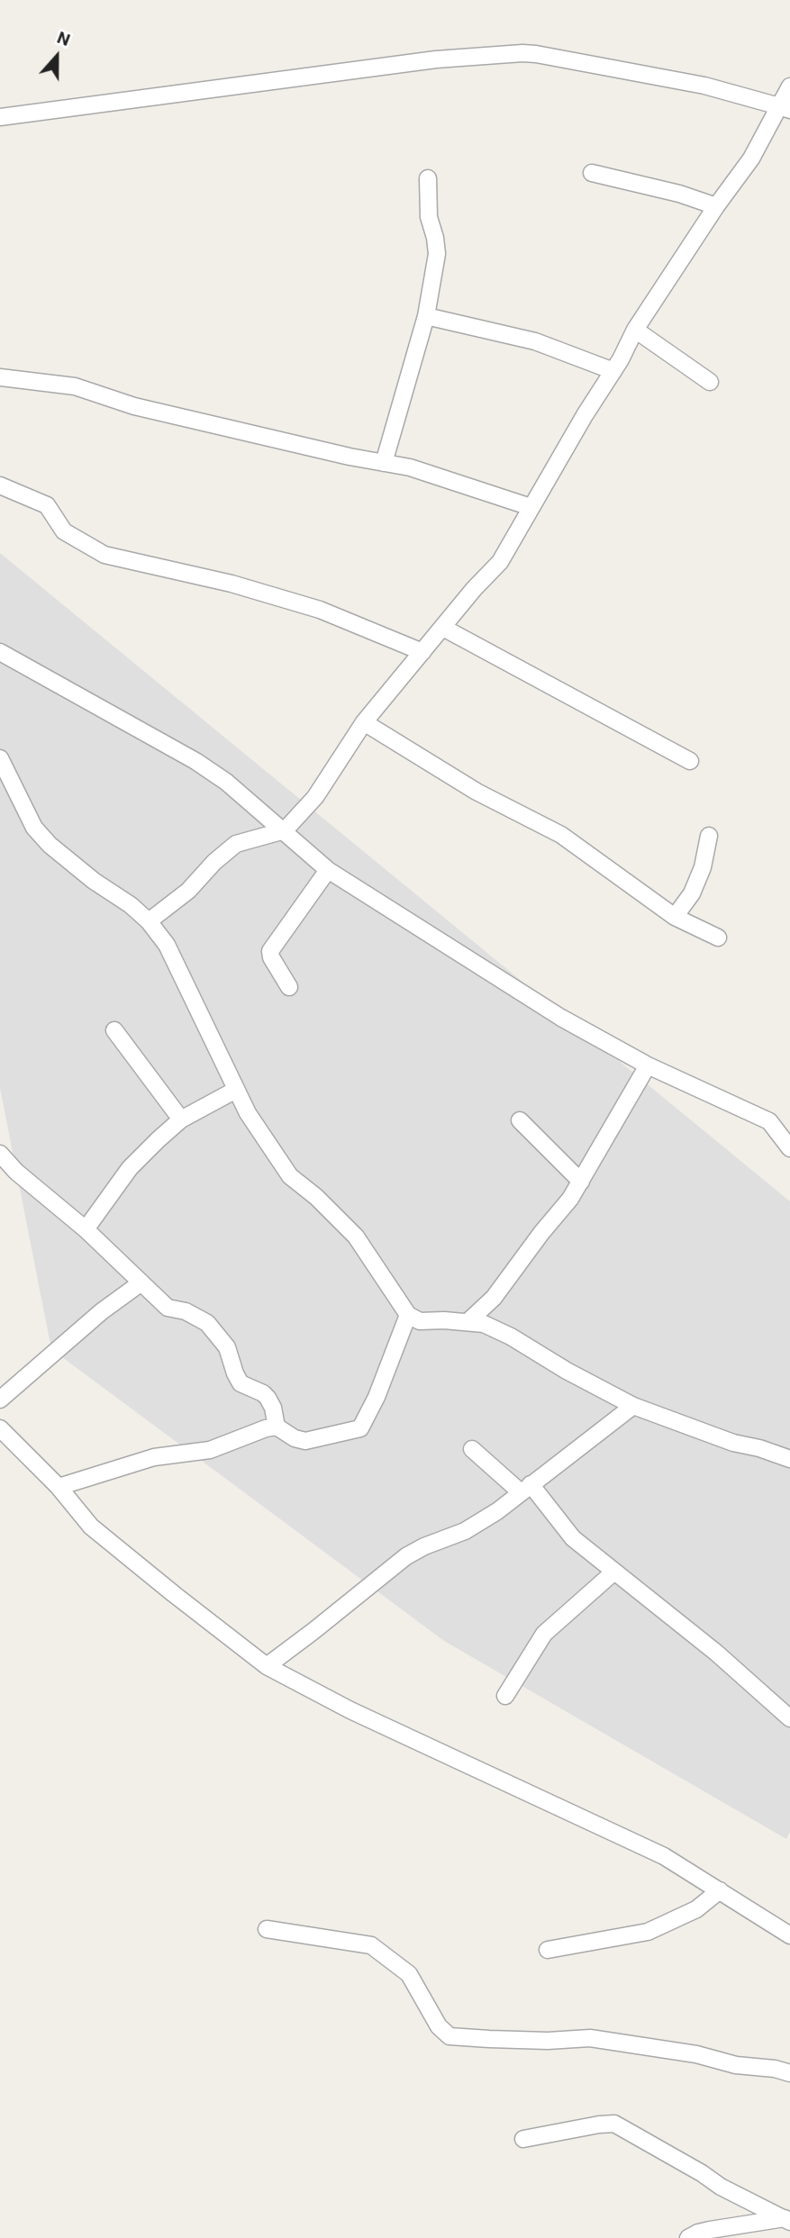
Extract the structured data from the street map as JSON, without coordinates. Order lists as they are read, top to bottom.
{
  "north": "top"
}
